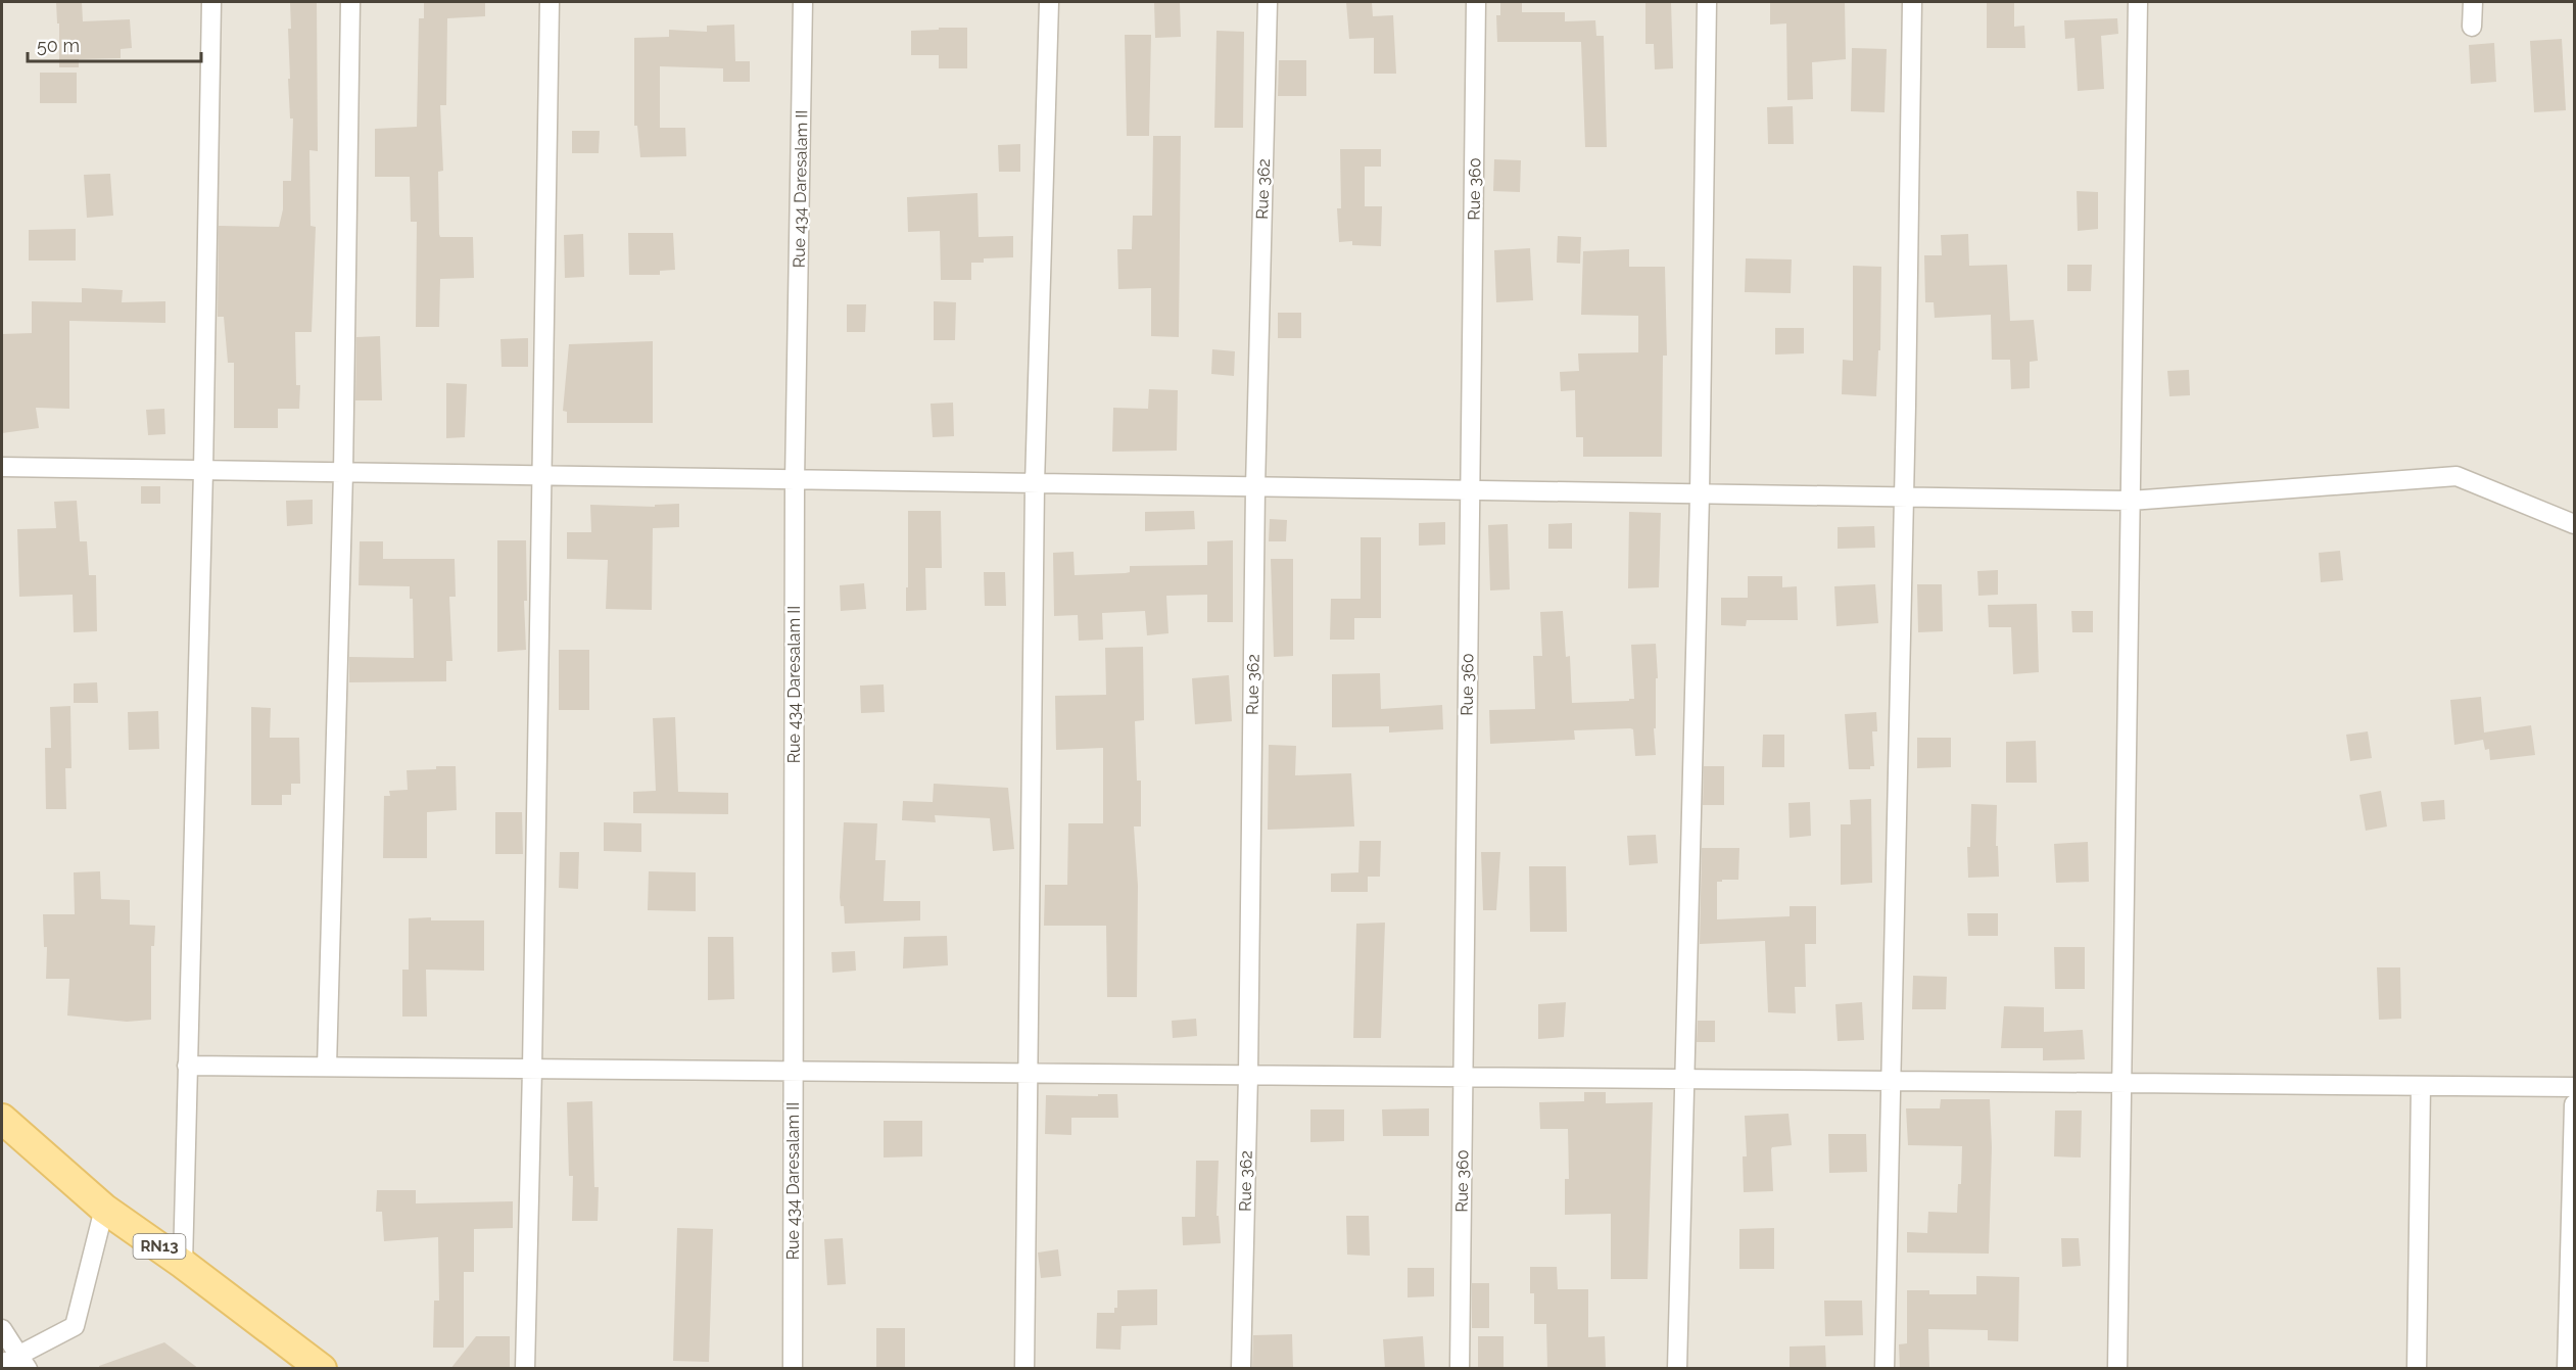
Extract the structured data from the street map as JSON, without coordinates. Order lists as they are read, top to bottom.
{
  "streets": {
    "main road": ["RN13"],
    "street": ["Rue 434 Daresalam II", "Rue 362", "Rue 360"]
  },
  "scale_bar": "50 m"
}
